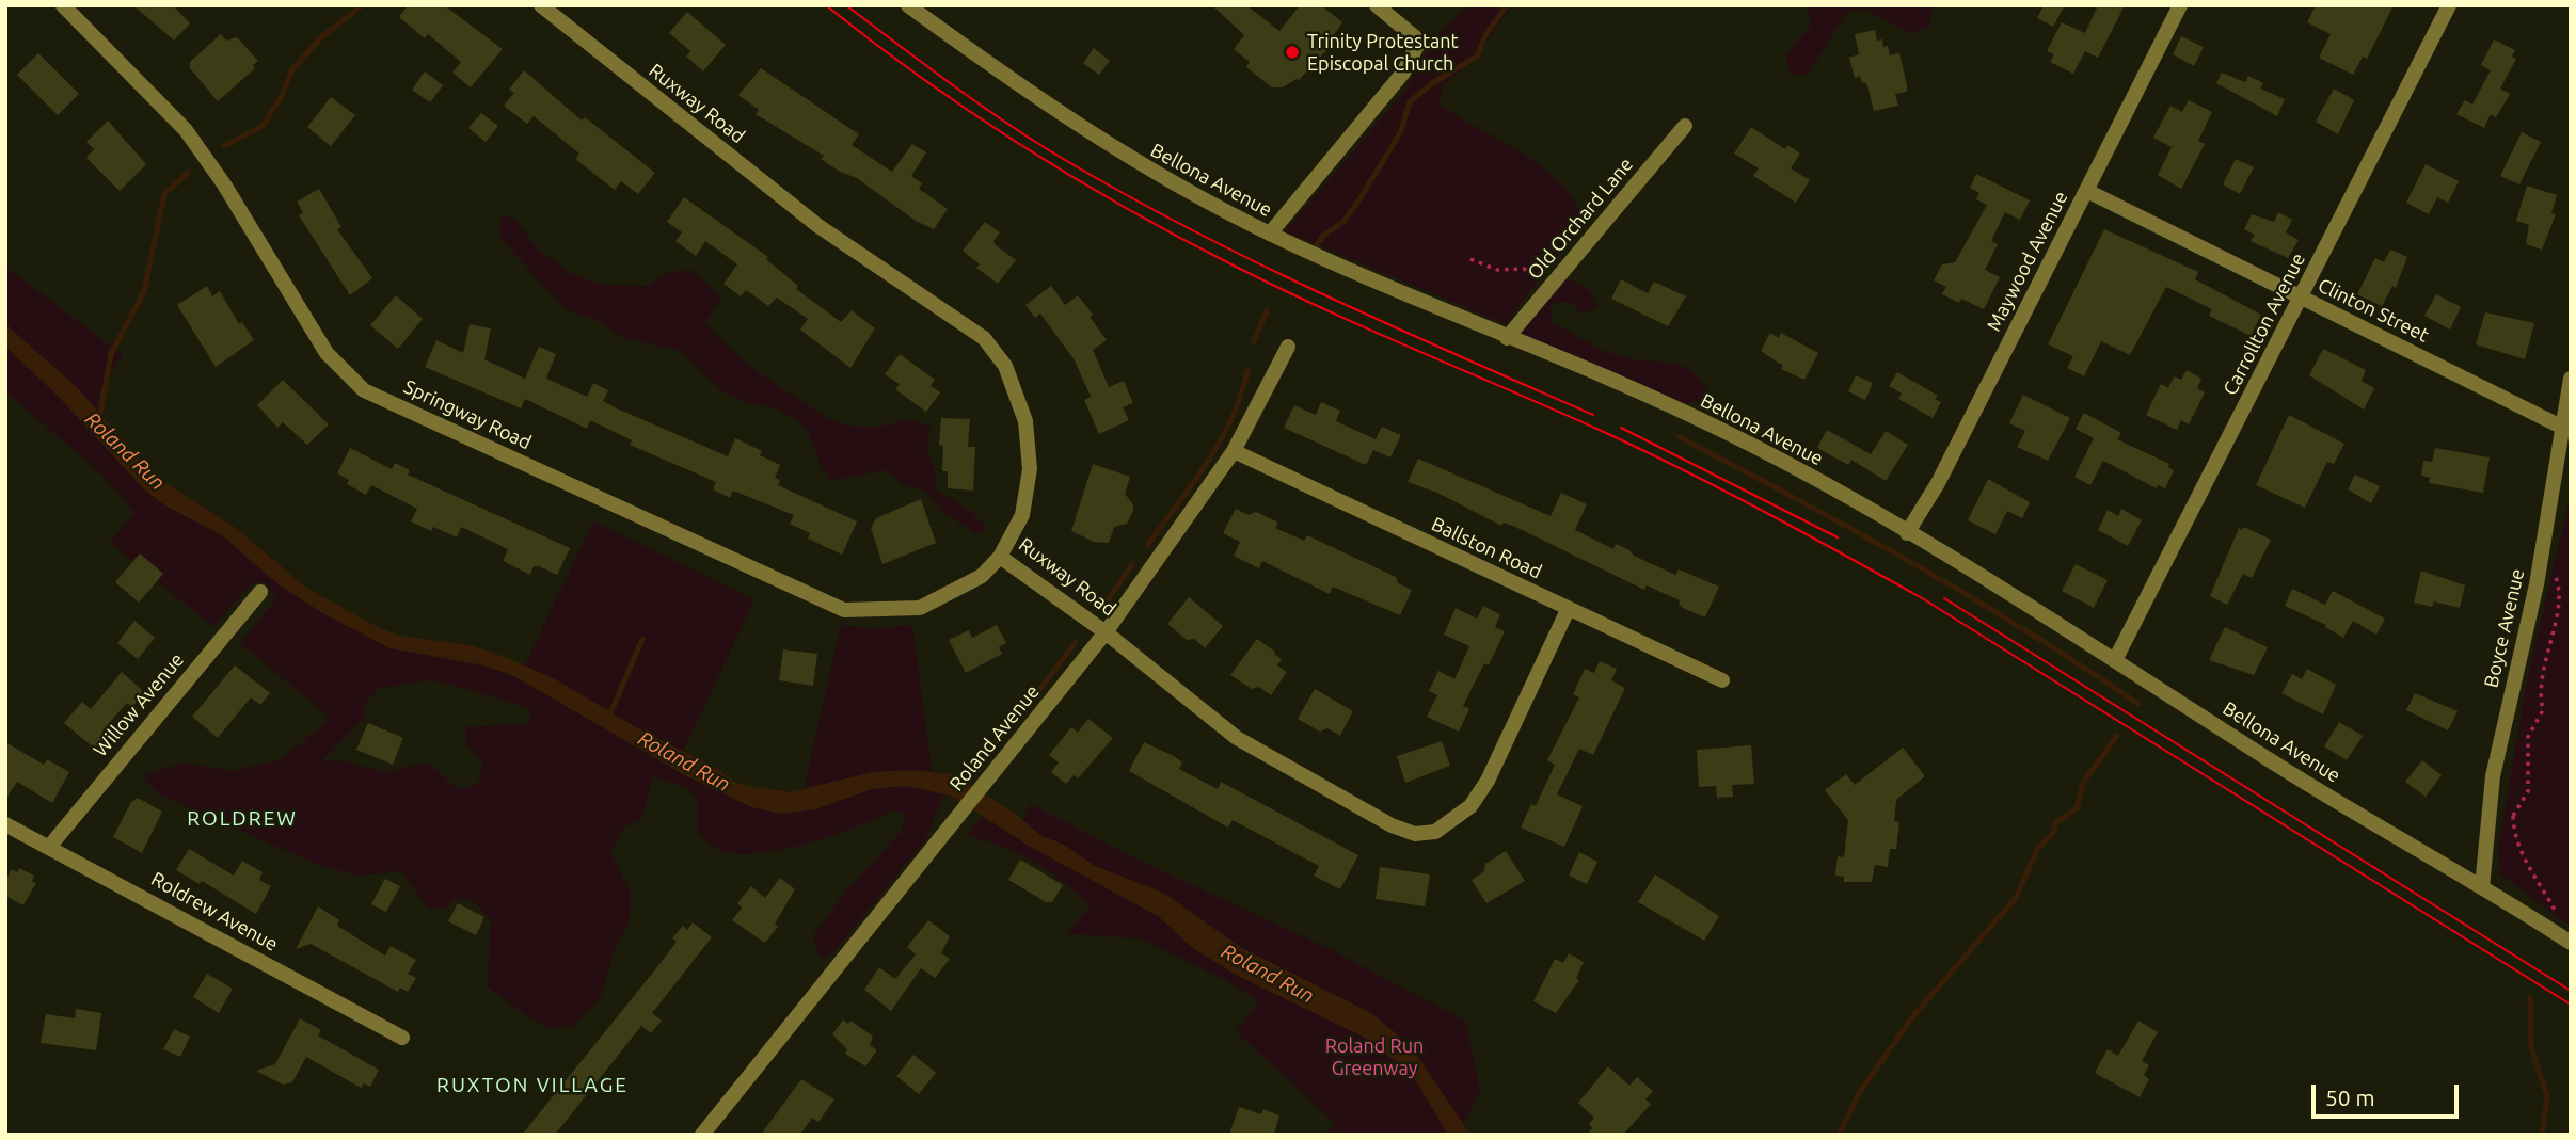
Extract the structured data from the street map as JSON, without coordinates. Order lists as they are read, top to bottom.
{
  "streets": {
    "street": [
      "Ruxway Road",
      "Bellona Avenue",
      "Old Orchard Lane",
      "Maywood Avenue",
      "Clinton Street",
      "Carrollton Avenue",
      "Springway Road",
      "Ballston Road",
      "Boyce Avenue",
      "Willow Avenue",
      "Roland Avenue",
      "Roldrew Avenue"
    ]
  },
  "crossings": [
    ["Ruxway Road", "Springway Road"],
    ["Ruxway Road", "Ballston Road"],
    ["Ruxway Road", "Roland Avenue"],
    ["Bellona Avenue", "Old Orchard Lane"],
    ["Bellona Avenue", "Maywood Avenue"],
    ["Bellona Avenue", "Carrollton Avenue"],
    ["Bellona Avenue", "Boyce Avenue"],
    ["Maywood Avenue", "Clinton Street"],
    ["Clinton Street", "Carrollton Avenue"],
    ["Clinton Street", "Boyce Avenue"],
    ["Ballston Road", "Roland Avenue"],
    ["Willow Avenue", "Roldrew Avenue"]
  ],
  "districts": ["ROLDREW", "RUXTON VILLAGE"],
  "water": ["Roland Run"],
  "parks": ["Roland Run Greenway"],
  "places": ["Trinity Protestant Episcopal Church"],
  "scale_bar": "50 m"
}
